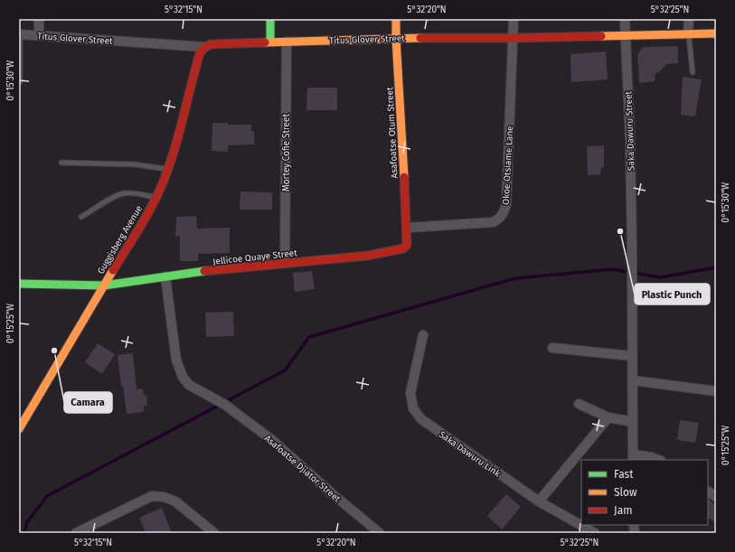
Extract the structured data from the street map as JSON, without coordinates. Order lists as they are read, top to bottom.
{
  "streets": {
    "street": [
      "Titus Glover Street",
      "Saka Dawuru Street",
      "Asafoatse Otum Street",
      "Mortey Cofie Street",
      "Okoe Otsiame Lane",
      "Guggisberg Avenue",
      "Jellicoe Quaye Street",
      "Saka Dawuru Link",
      "Asafoatse Djiator Street"
    ]
  },
  "crossings": [
    ["Titus Glover Street", "Saka Dawuru Street"],
    ["Titus Glover Street", "Asafoatse Otum Street"],
    ["Titus Glover Street", "Mortey Cofie Street"],
    ["Titus Glover Street", "Okoe Otsiame Lane"],
    ["Titus Glover Street", "Guggisberg Avenue"],
    ["Asafoatse Otum Street", "Okoe Otsiame Lane"],
    ["Asafoatse Otum Street", "Jellicoe Quaye Street"],
    ["Mortey Cofie Street", "Jellicoe Quaye Street"],
    ["Guggisberg Avenue", "Jellicoe Quaye Street"],
    ["Jellicoe Quaye Street", "Asafoatse Djiator Street"]
  ],
  "places": ["Plastic Punch", "Camara"],
  "legend": ["Fast", "Slow", "Jam"],
  "coordinates": [
    "5°32'15\"N",
    "5°32'20\"N",
    "5°32'25\"N",
    "0°15'30\"W",
    "0°15'25\"W"
  ]
}
